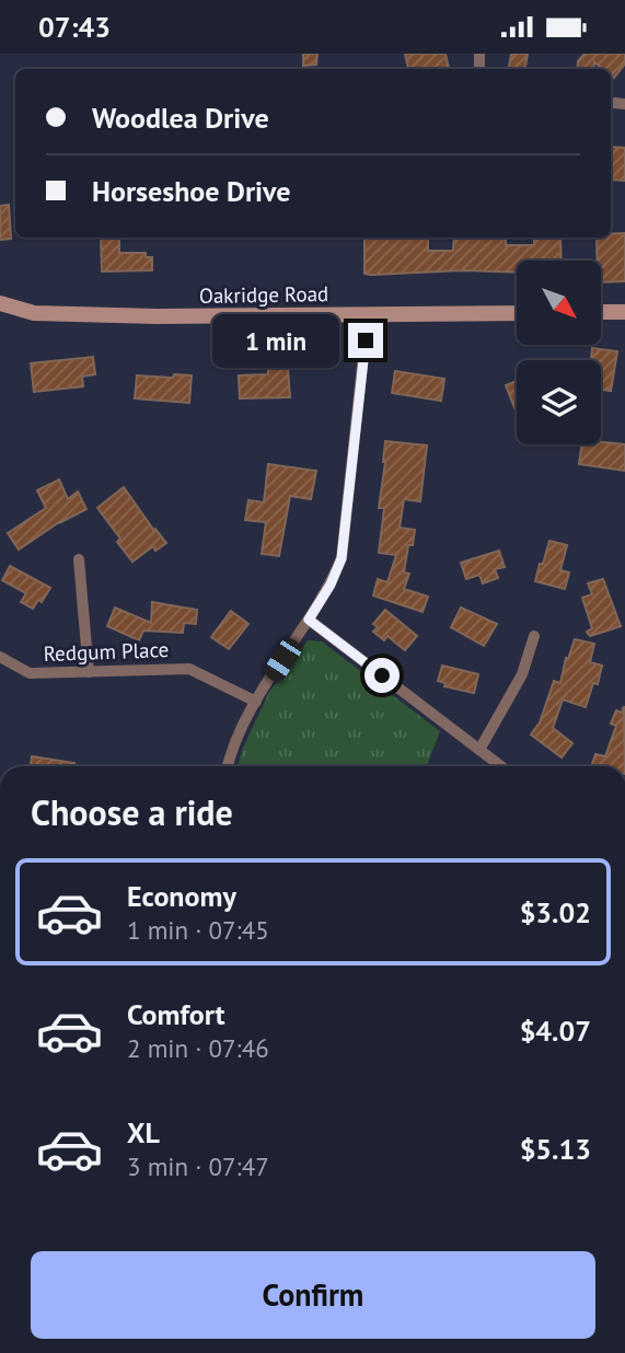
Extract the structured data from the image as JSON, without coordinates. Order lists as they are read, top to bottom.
{
  "streets": {
    "street": ["Oakridge Road", "Redgum Place"]
  },
  "north": "bottom right",
  "page": {
    "status": "07:43",
    "banner": ["Woodlea Drive", "Horseshoe Drive"],
    "bubble": "1 min",
    "heading": "Choose a ride",
    "list": [
      {
        "name": "Economy",
        "note": "1 min · 07:45",
        "value": "$3.02"
      },
      {
        "name": "Comfort",
        "note": "2 min · 07:46",
        "value": "$4.07"
      },
      {
        "name": "XL",
        "note": "3 min · 07:47",
        "value": "$5.13"
      }
    ],
    "buttons": "Confirm"
  }
}
